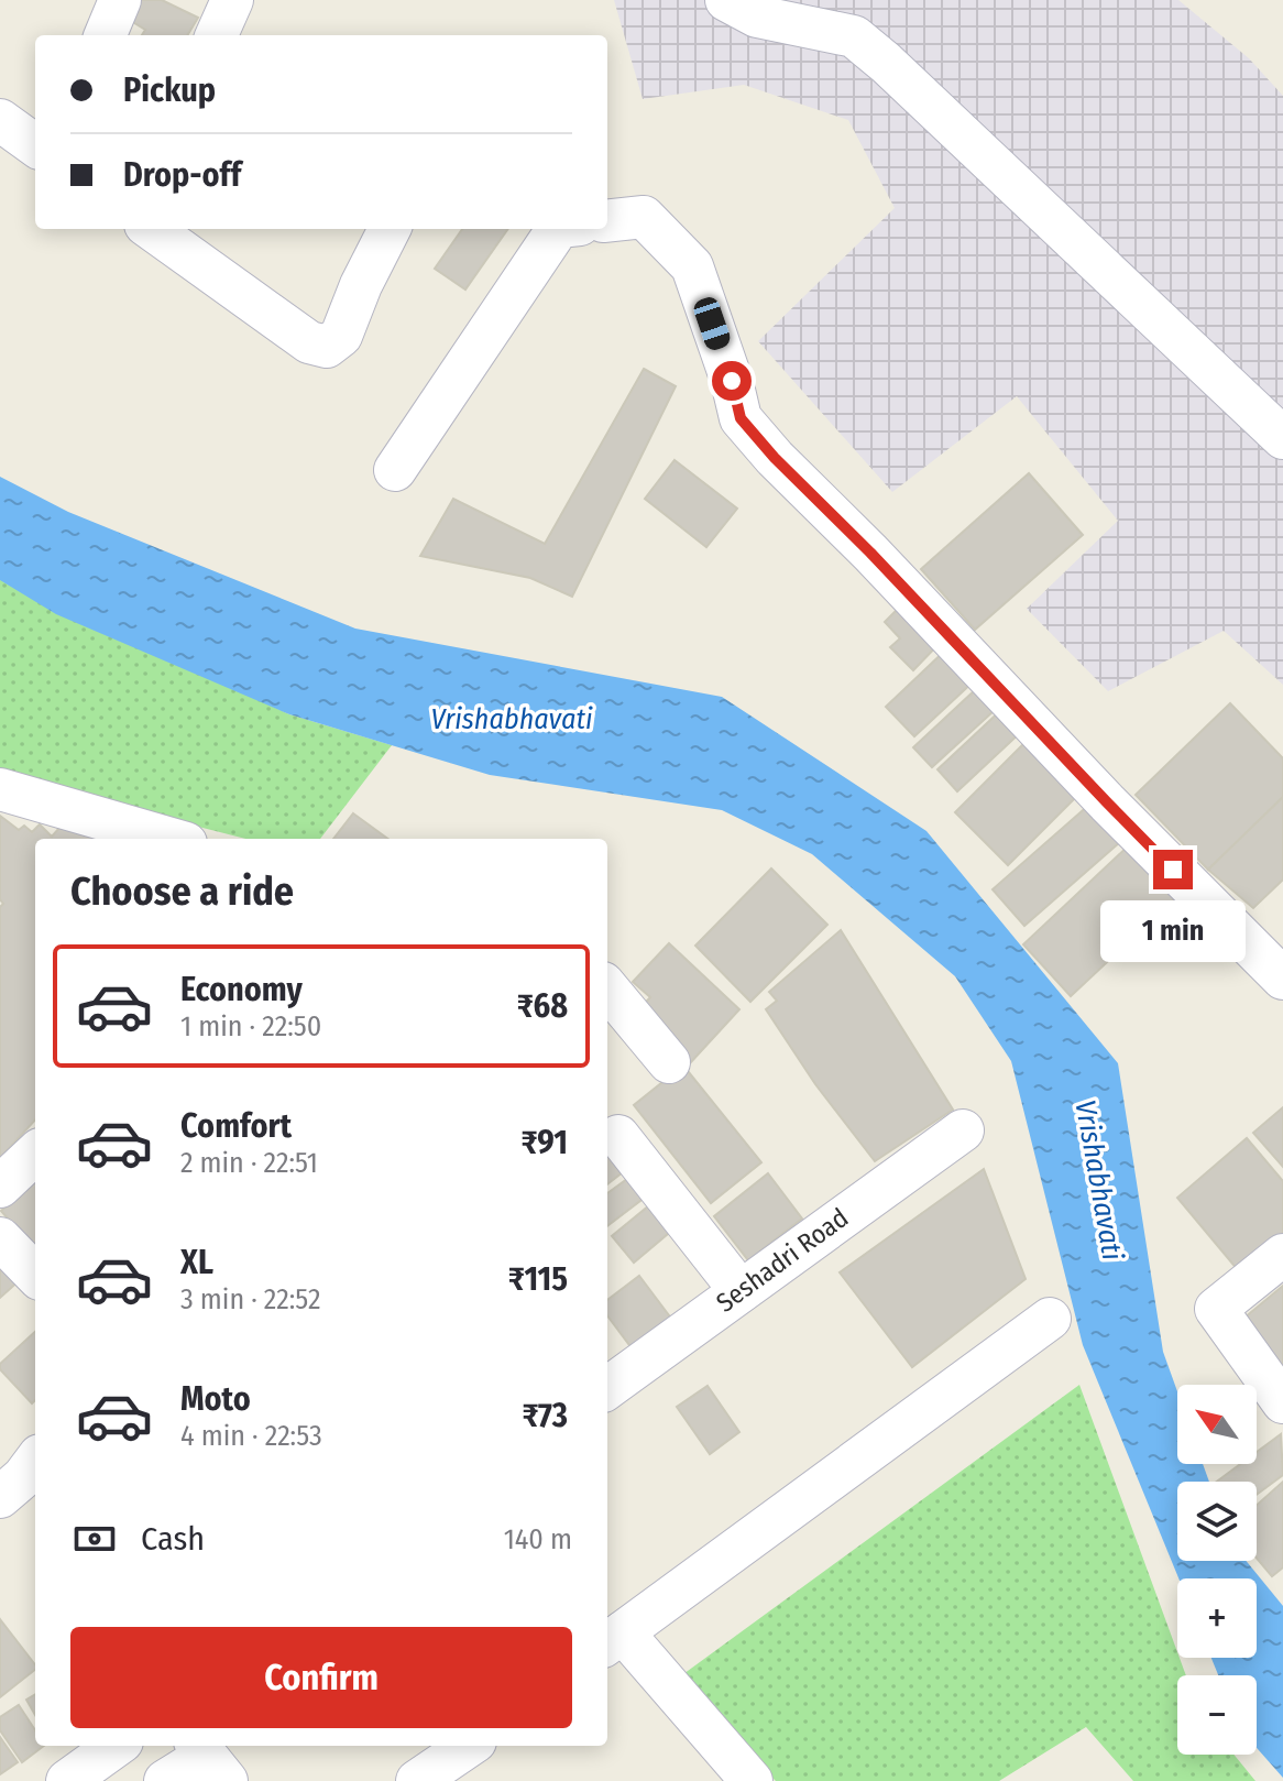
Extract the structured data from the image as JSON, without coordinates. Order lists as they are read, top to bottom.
{
  "streets": {
    "street": ["Seshadri Road"]
  },
  "water": ["Vrishabhavati"],
  "north": "top left",
  "page": {
    "banner": ["Pickup", "Drop-off"],
    "heading": "Choose a ride",
    "bubble": "1 min",
    "list": [
      {
        "name": "Economy",
        "note": "1 min · 22:50",
        "value": "₹68"
      },
      {
        "name": "Comfort",
        "note": "2 min · 22:51",
        "value": "₹91"
      },
      {
        "name": "XL",
        "note": "3 min · 22:52",
        "value": "₹115"
      },
      {
        "name": "Moto",
        "note": "4 min · 22:53",
        "value": "₹73"
      }
    ],
    "map_buttons": ["+", "−"],
    "pay": ["Cash", "140 m"],
    "buttons": "Confirm"
  }
}
